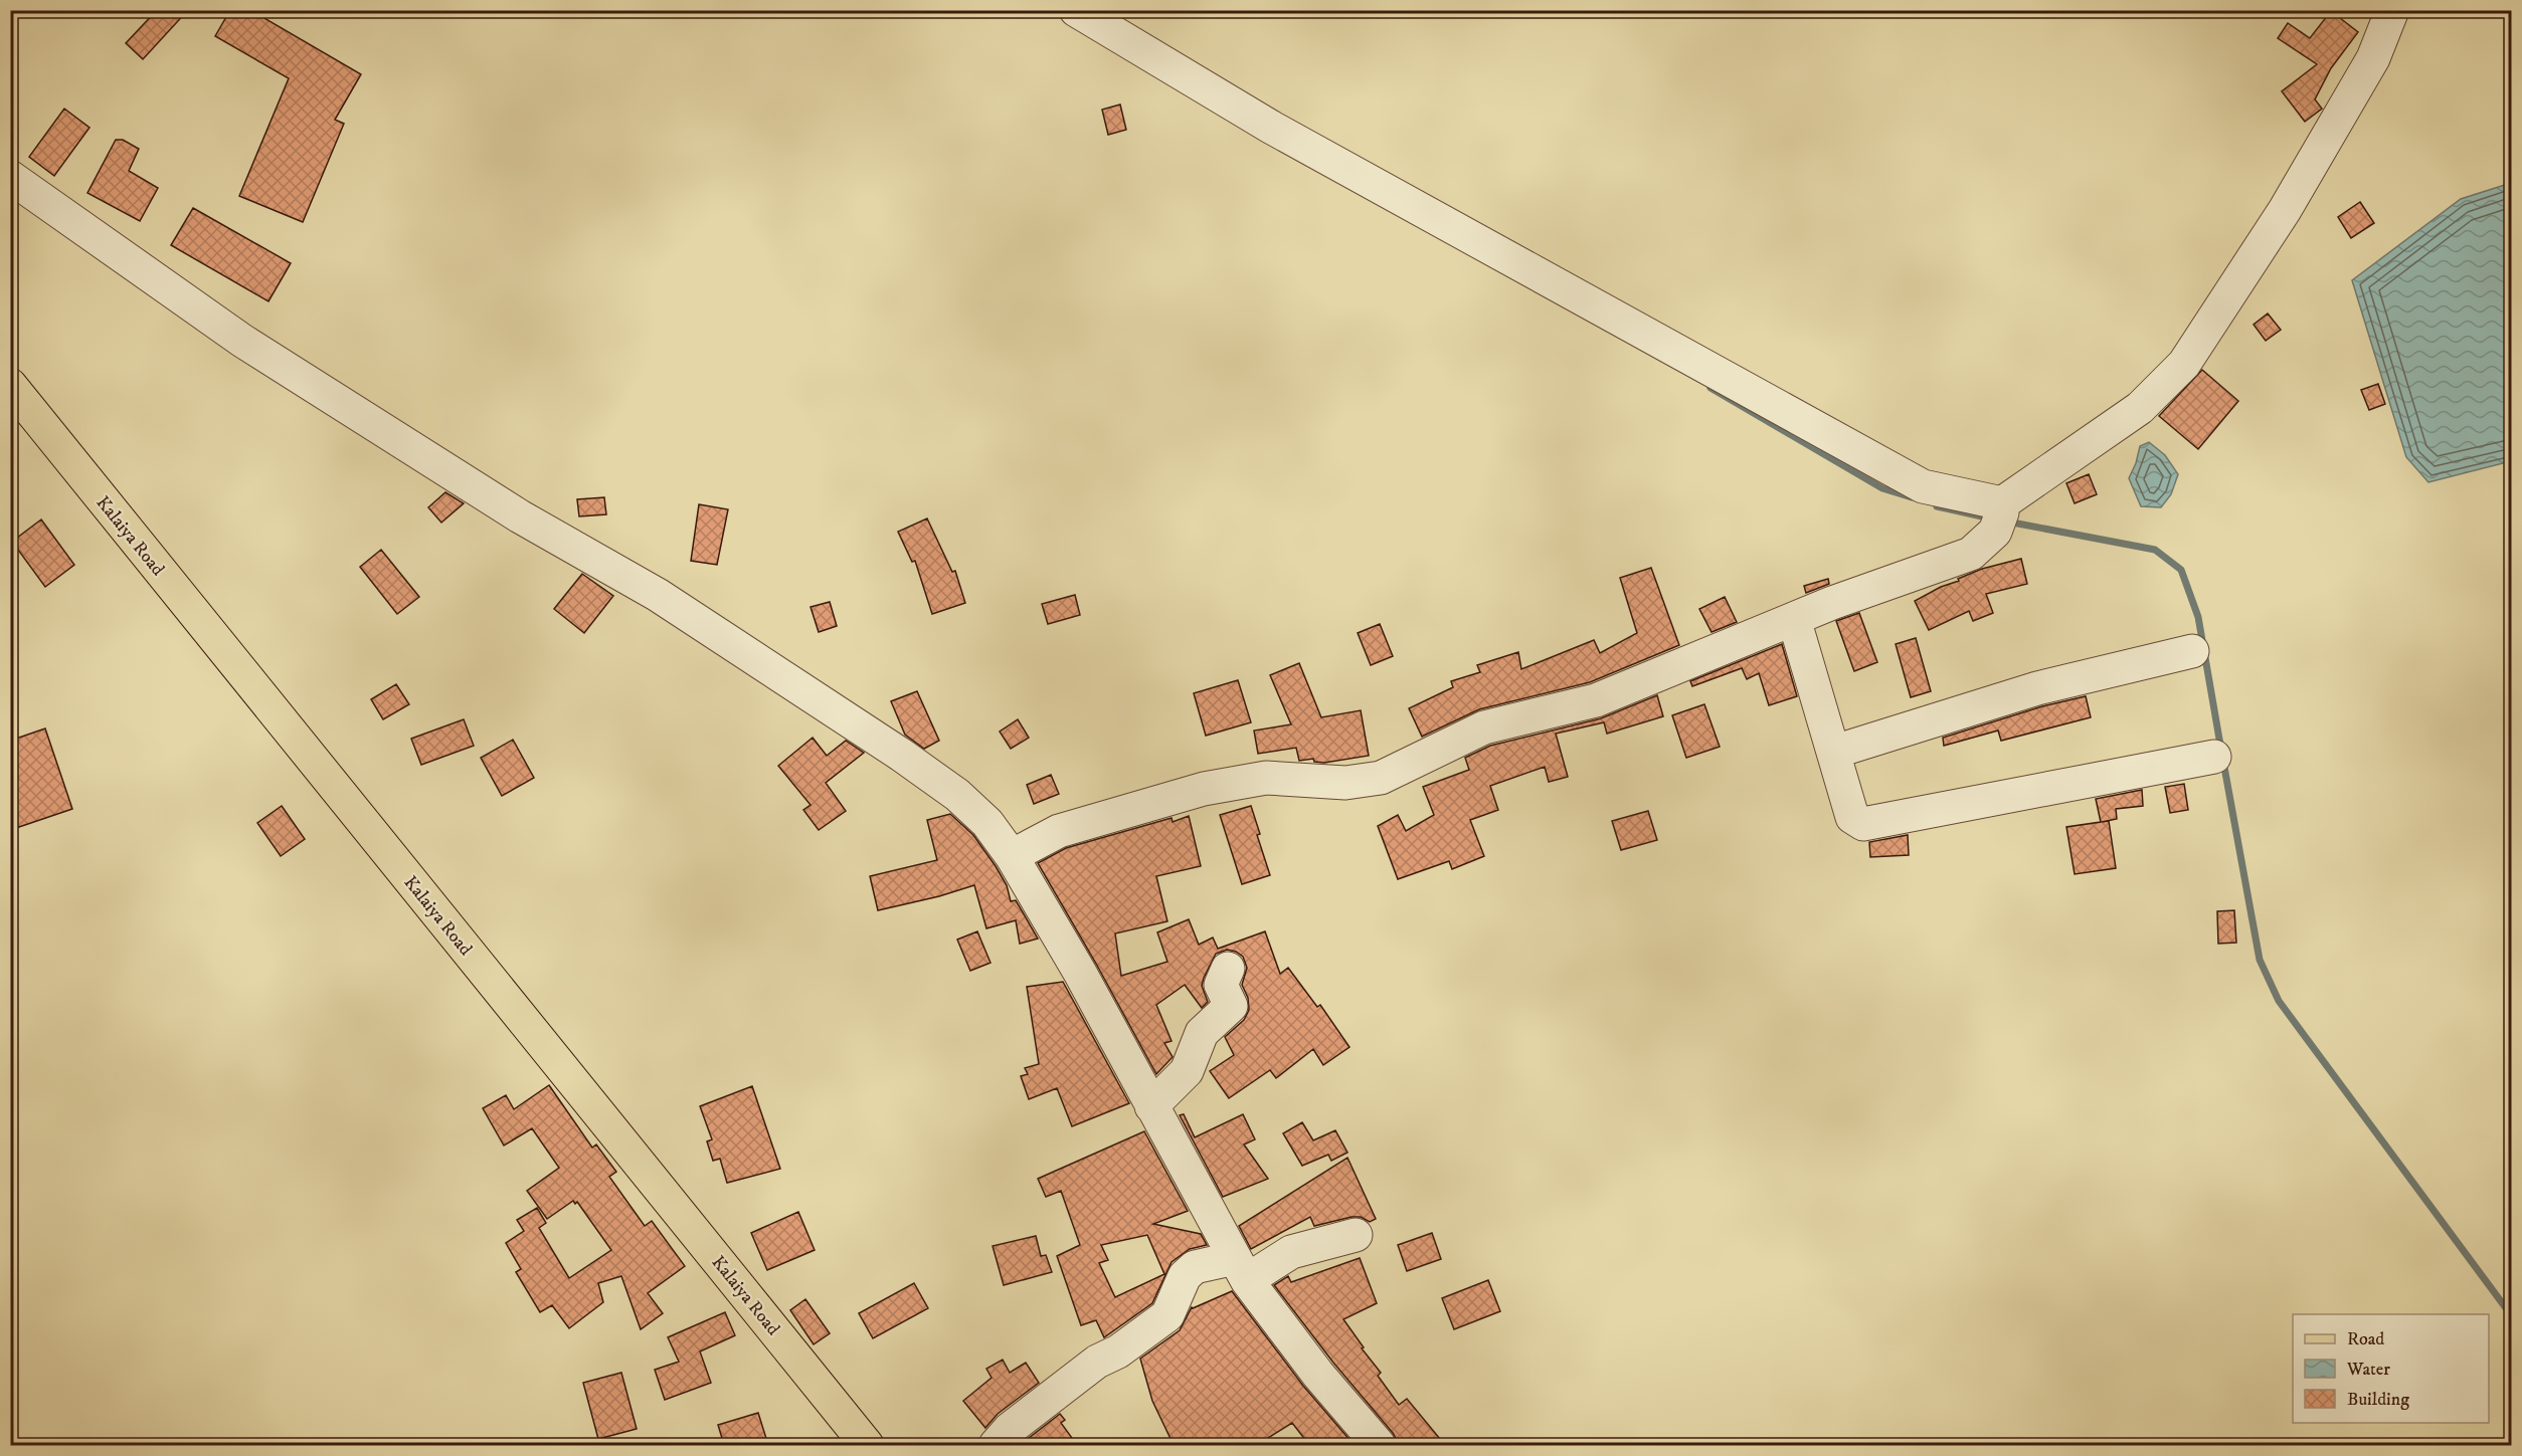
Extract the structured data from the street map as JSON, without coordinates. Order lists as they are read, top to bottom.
{
  "streets": {
    "main road": ["Kalaiya Road"]
  },
  "legend": ["Road", "Water", "Building"]
}
